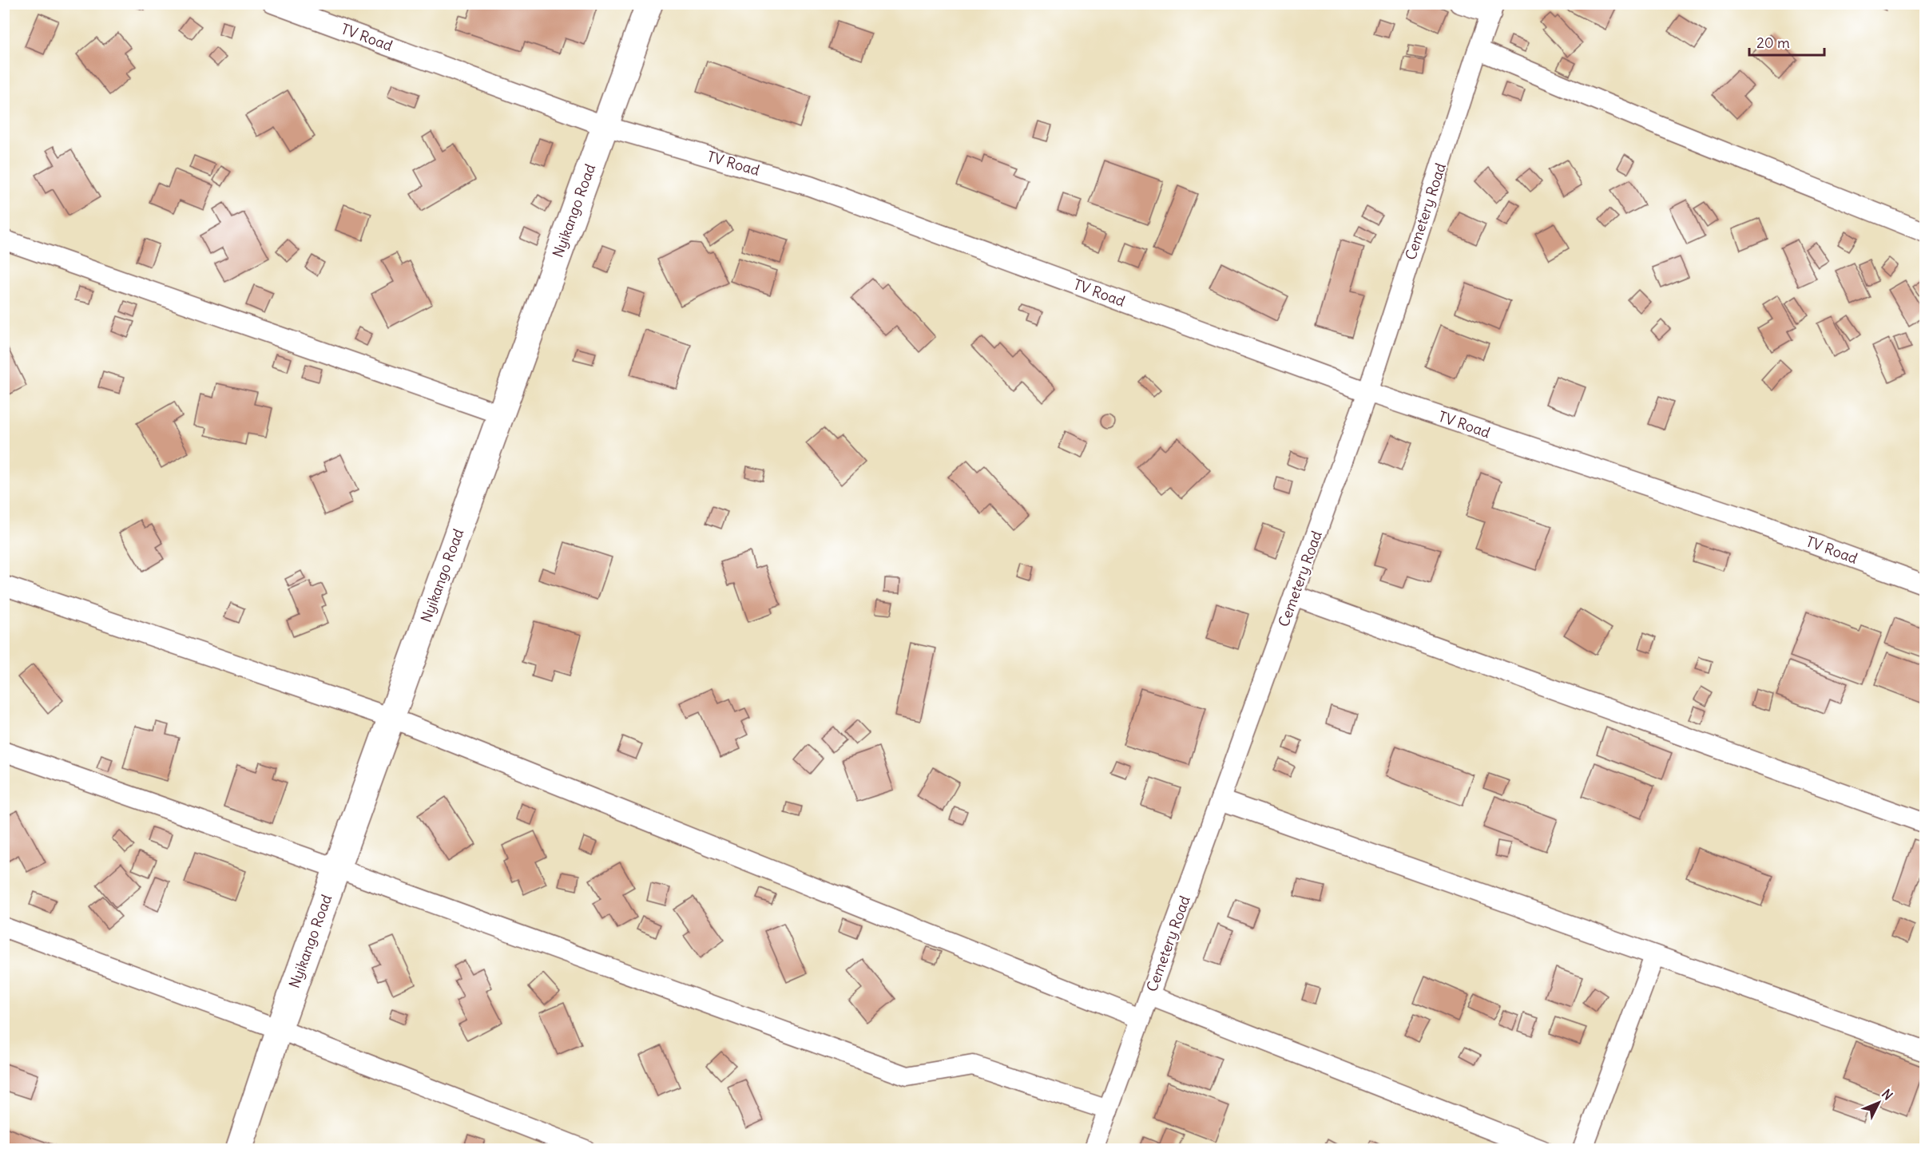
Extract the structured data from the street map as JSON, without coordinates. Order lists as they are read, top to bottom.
{
  "streets": {
    "street": ["TV Road", "Nyikango Road", "Cemetery Road"]
  },
  "crossings": [
    ["TV Road", "Nyikango Road"],
    ["TV Road", "Cemetery Road"]
  ],
  "scale_bar": "20 m",
  "north": "top right"
}
